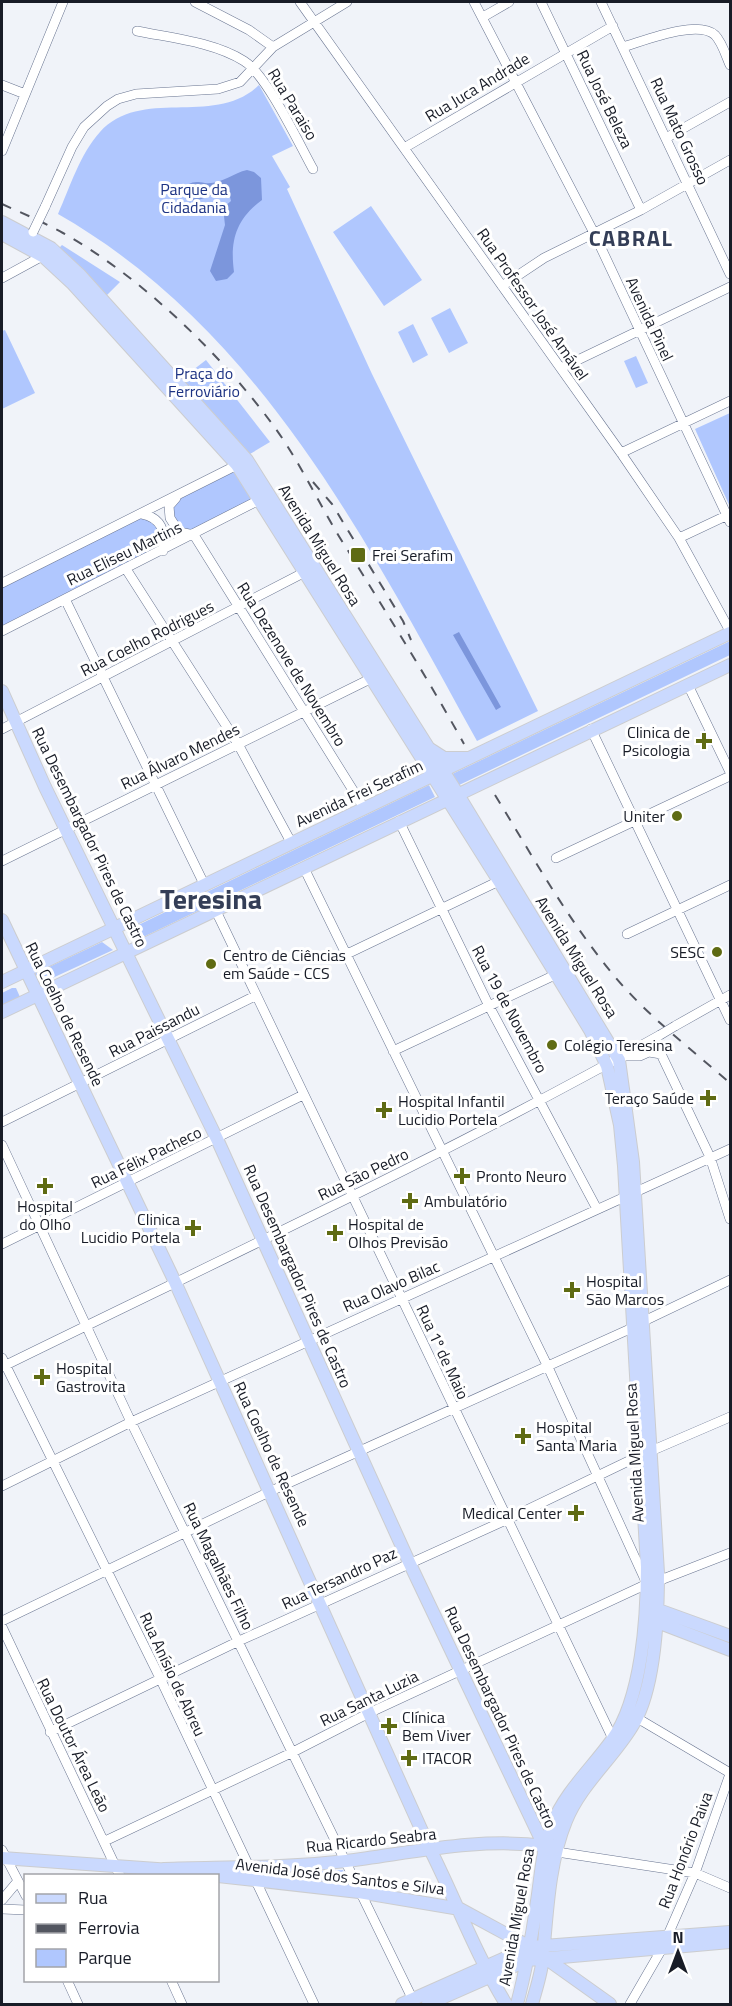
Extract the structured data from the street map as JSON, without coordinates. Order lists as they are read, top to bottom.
{
  "streets": {
    "main road": [
      "Avenida Miguel Rosa",
      "Avenida Frei Serafim",
      "Rua Desembargador Pires de Castro",
      "Rua Coelho de Resende",
      "Rua Ricardo Seabra",
      "Avenida José dos Santos e Silva"
    ],
    "street": [
      "Rua Juca Andrade",
      "Rua José Beleza",
      "Rua Paraiso",
      "Rua Mato Grosso",
      "Rua Professor José Amável",
      "Avenida Pinel",
      "Rua Eliseu Martins",
      "Rua Coelho Rodrigues",
      "Rua Dezenove de Novembro",
      "Rua Álvaro Mendes",
      "Rua 19 de Novembro",
      "Rua Paissandu",
      "Rua Félix Pacheco",
      "Rua São Pedro",
      "Rua Olavo Bilac",
      "Rua 1º de Maio",
      "Rua Magalhães Filho",
      "Rua Tersandro Paz",
      "Rua Anísio de Abreu",
      "Rua Santa Luzia",
      "Rua Doutor Área Leão",
      "Rua Honório Paiva"
    ]
  },
  "crossings": [
    ["Rua Juca Andrade", "Rua José Beleza"],
    ["Rua Juca Andrade", "Rua Mato Grosso"],
    ["Rua Juca Andrade", "Rua Professor José Amável"],
    ["Rua Juca Andrade", "Avenida Pinel"],
    ["Rua Professor José Amável", "Avenida Frei Serafim"],
    ["Avenida Miguel Rosa", "Rua Eliseu Martins"],
    ["Avenida Miguel Rosa", "Rua Coelho Rodrigues"],
    ["Avenida Miguel Rosa", "Rua Álvaro Mendes"],
    ["Avenida Miguel Rosa", "Avenida Frei Serafim"],
    ["Avenida Miguel Rosa", "Rua Desembargador Pires de Castro"],
    ["Avenida Miguel Rosa", "Rua São Pedro"],
    ["Avenida Miguel Rosa", "Rua Olavo Bilac"],
    ["Avenida Miguel Rosa", "Rua 1º de Maio"],
    ["Avenida Miguel Rosa", "Rua Tersandro Paz"],
    ["Avenida Miguel Rosa", "Rua Santa Luzia"],
    ["Avenida Miguel Rosa", "Rua Ricardo Seabra"],
    ["Avenida Miguel Rosa", "Avenida José dos Santos e Silva"],
    ["Rua Eliseu Martins", "Rua Dezenove de Novembro"],
    ["Rua Coelho Rodrigues", "Rua Dezenove de Novembro"],
    ["Rua Coelho Rodrigues", "Rua Desembargador Pires de Castro"],
    ["Rua Dezenove de Novembro", "Rua Álvaro Mendes"],
    ["Rua Dezenove de Novembro", "Avenida Frei Serafim"],
    ["Rua Álvaro Mendes", "Rua Desembargador Pires de Castro"],
    ["Avenida Frei Serafim", "Rua Desembargador Pires de Castro"],
    ["Avenida Frei Serafim", "Rua Coelho de Resende"],
    ["Rua Desembargador Pires de Castro", "Rua Paissandu"],
    ["Rua Desembargador Pires de Castro", "Rua Félix Pacheco"],
    ["Rua Desembargador Pires de Castro", "Rua São Pedro"],
    ["Rua Desembargador Pires de Castro", "Rua Olavo Bilac"],
    ["Rua Desembargador Pires de Castro", "Rua Tersandro Paz"],
    ["Rua Desembargador Pires de Castro", "Rua Santa Luzia"],
    ["Rua Desembargador Pires de Castro", "Rua Ricardo Seabra"],
    ["Rua 19 de Novembro", "Rua São Pedro"],
    ["Rua 19 de Novembro", "Rua Olavo Bilac"],
    ["Rua Coelho de Resende", "Rua Paissandu"],
    ["Rua Coelho de Resende", "Rua Félix Pacheco"],
    ["Rua Coelho de Resende", "Rua São Pedro"],
    ["Rua Coelho de Resende", "Rua Olavo Bilac"],
    ["Rua Coelho de Resende", "Rua Tersandro Paz"],
    ["Rua Coelho de Resende", "Rua Santa Luzia"],
    ["Rua Coelho de Resende", "Rua Ricardo Seabra"],
    ["Rua Coelho de Resende", "Avenida José dos Santos e Silva"],
    ["Rua Paissandu", "Rua 1º de Maio"],
    ["Rua Félix Pacheco", "Rua 1º de Maio"],
    ["Rua Félix Pacheco", "Rua Magalhães Filho"],
    ["Rua São Pedro", "Rua 1º de Maio"],
    ["Rua São Pedro", "Rua Magalhães Filho"],
    ["Rua São Pedro", "Rua Anísio de Abreu"],
    ["Rua Olavo Bilac", "Rua 1º de Maio"],
    ["Rua Olavo Bilac", "Rua Magalhães Filho"],
    ["Rua Olavo Bilac", "Rua Anísio de Abreu"],
    ["Rua 1º de Maio", "Rua Tersandro Paz"],
    ["Rua 1º de Maio", "Rua Santa Luzia"],
    ["Rua Magalhães Filho", "Rua Tersandro Paz"],
    ["Rua Magalhães Filho", "Rua Santa Luzia"],
    ["Rua Magalhães Filho", "Rua Ricardo Seabra"],
    ["Rua Magalhães Filho", "Avenida José dos Santos e Silva"],
    ["Rua Tersandro Paz", "Rua Anísio de Abreu"],
    ["Rua Tersandro Paz", "Rua Doutor Área Leão"],
    ["Rua Anísio de Abreu", "Rua Santa Luzia"],
    ["Rua Anísio de Abreu", "Rua Ricardo Seabra"],
    ["Rua Anísio de Abreu", "Avenida José dos Santos e Silva"],
    ["Rua Santa Luzia", "Rua Doutor Área Leão"],
    ["Rua Doutor Área Leão", "Avenida José dos Santos e Silva"],
    ["Rua Ricardo Seabra", "Avenida José dos Santos e Silva"]
  ],
  "districts": ["CABRAL", "Teresina"],
  "parks": ["Parque da Cidadania", "Praça do Ferroviário"],
  "places": {
    "transit": ["Frei Serafim"],
    "health": [
      "Clinica de Psicologia",
      "Teraço Saúde",
      "Hospital Infantil Lucidio Portela",
      "Pronto Neuro",
      "Hospital do Olho",
      "Ambulatório",
      "Clinica Lucidio Portela",
      "Hospital de Olhos Previsão",
      "Hospital São Marcos",
      "Hospital Gastrovita",
      "Hospital Santa Maria",
      "Medical Center",
      "Clínica Bem Viver",
      "ITACOR"
    ],
    "other": [
      "Uniter",
      "SESC",
      "Centro de Ciências em Saúde - CCS",
      "Colégio Teresina"
    ]
  },
  "legend": ["Rua", "Ferrovia", "Parque"],
  "north": "top"
}
